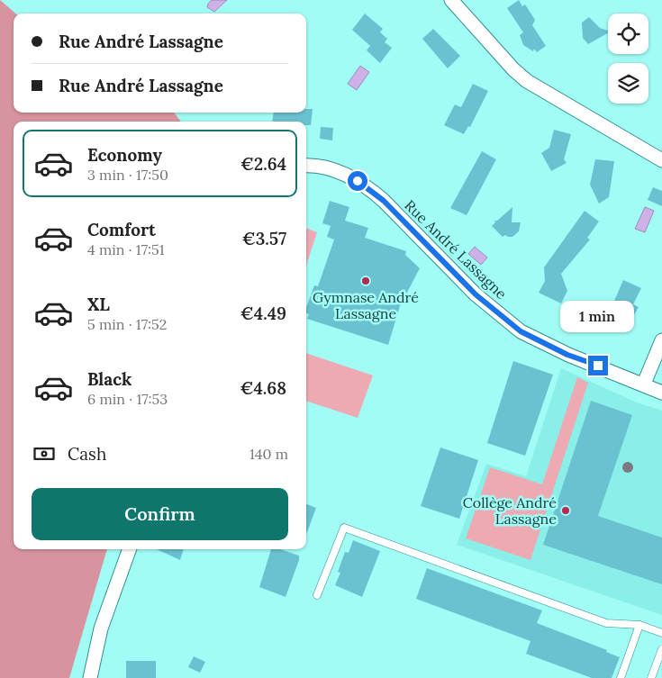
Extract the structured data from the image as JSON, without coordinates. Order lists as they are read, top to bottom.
{
  "streets": {
    "street": ["Rue André Lassagne"]
  },
  "places": ["Gymnase André Lassagne", "Collège André Lassagne"],
  "page": {
    "banner": ["Rue André Lassagne", "Rue André Lassagne"],
    "list": [
      {
        "name": "Economy",
        "note": "3 min · 17:50",
        "value": "€2.64"
      },
      {
        "name": "Comfort",
        "note": "4 min · 17:51",
        "value": "€3.57"
      },
      {
        "name": "XL",
        "note": "5 min · 17:52",
        "value": "€4.49"
      },
      {
        "name": "Black",
        "note": "6 min · 17:53",
        "value": "€4.68"
      }
    ],
    "bubble": "1 min",
    "pay": ["Cash", "140 m"],
    "buttons": "Confirm"
  }
}
